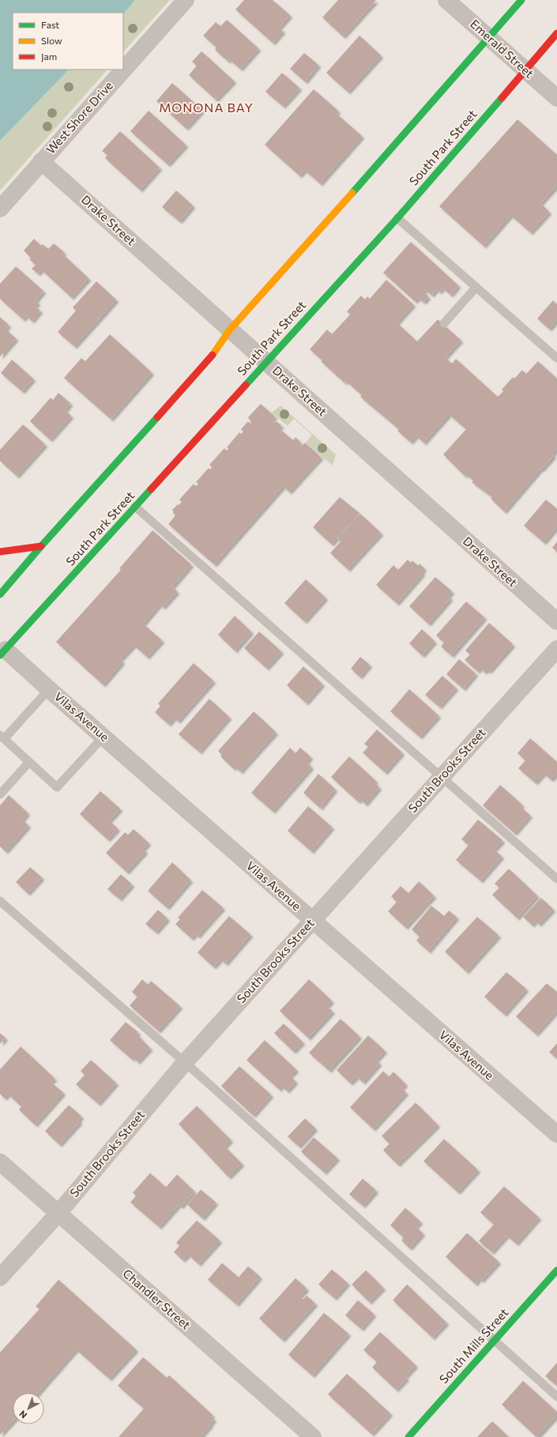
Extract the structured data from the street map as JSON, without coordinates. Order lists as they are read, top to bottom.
{
  "streets": {
    "main road": ["South Park Street", "South Mills Street"],
    "street": [
      "Emerald Street",
      "West Shore Drive",
      "Drake Street",
      "Vilas Avenue",
      "South Brooks Street",
      "Chandler Street"
    ]
  },
  "crossings": [
    ["Emerald Street", "South Park Street"],
    ["West Shore Drive", "Drake Street"],
    ["South Park Street", "Drake Street"],
    ["South Park Street", "Vilas Avenue"],
    ["Vilas Avenue", "South Brooks Street"],
    ["South Brooks Street", "Chandler Street"]
  ],
  "districts": ["MONONA BAY"],
  "legend": ["Fast", "Slow", "Jam"],
  "north": "bottom left"
}
